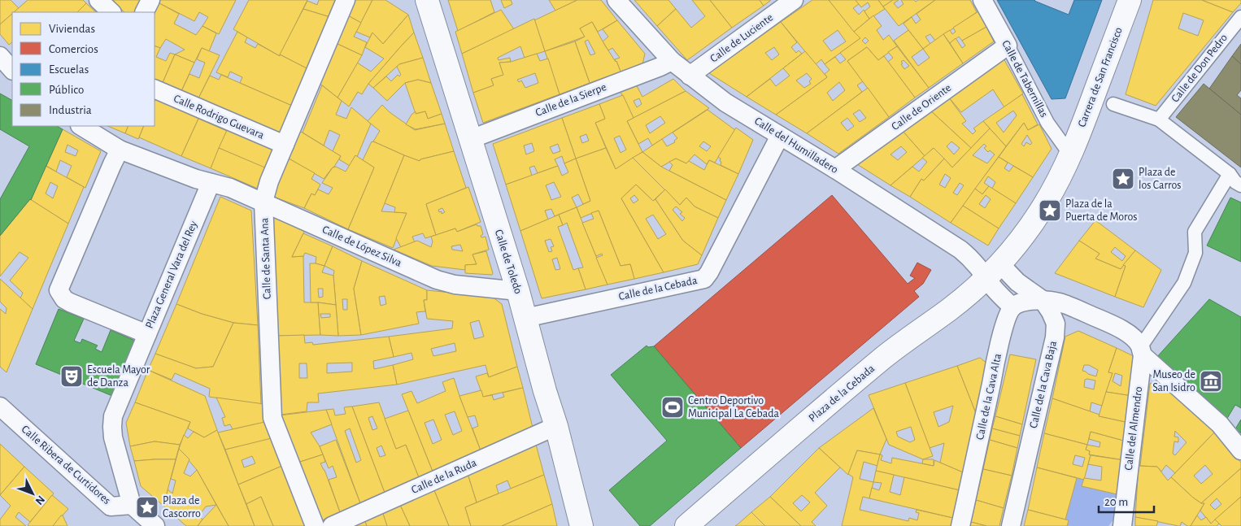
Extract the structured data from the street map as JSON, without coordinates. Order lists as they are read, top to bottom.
{
  "streets": {
    "street": [
      "Calle de Luciente",
      "Calle de Don Pedro",
      "Carrera de San Francisco",
      "Calle de Tabernillas",
      "Calle de la Sierpe",
      "Calle de Oriente",
      "Calle Rodrigo Guevara",
      "Calle del Humilladero",
      "Calle de López Silva",
      "Calle de Santa Ana",
      "Calle de Toledo",
      "Plaza General Vara del Rey",
      "Calle de la Cebada",
      "Calle de la Cava Baja",
      "Plaza de la Cebada",
      "Calle de la Cava Alta",
      "Calle del Almendro",
      "Calle Ribera de Curtidores",
      "Calle de la Ruda"
    ]
  },
  "crossings": [
    ["Calle de Luciente", "Calle del Humilladero"],
    ["Carrera de San Francisco", "Calle de Tabernillas"],
    ["Calle de Tabernillas", "Calle de Oriente"],
    ["Calle de la Sierpe", "Calle del Humilladero"],
    ["Calle de la Sierpe", "Calle de Toledo"],
    ["Calle de Oriente", "Calle del Humilladero"],
    ["Calle Rodrigo Guevara", "Calle de Santa Ana"],
    ["Calle del Humilladero", "Calle de la Cebada"],
    ["Calle del Humilladero", "Calle de la Cava Baja"],
    ["Calle del Humilladero", "Plaza de la Cebada"],
    ["Calle de López Silva", "Calle de Santa Ana"],
    ["Calle de López Silva", "Calle de Toledo"],
    ["Calle de López Silva", "Plaza General Vara del Rey"],
    ["Calle de Toledo", "Calle de la Cebada"],
    ["Calle de Toledo", "Calle de la Ruda"],
    ["Calle de la Cava Baja", "Plaza de la Cebada"]
  ],
  "places": {
    "place": ["Plaza de los Carros", "Plaza de la Puerta de Moros", "Plaza de Cascorro"],
    "theatre": ["Escuela Mayor de Danza"],
    "museum": ["Museo de San Isidro"],
    "sports": ["Centro Deportivo Municipal La Cebada"]
  },
  "legend": [
    "Viviendas",
    "Comercios",
    "Escuelas",
    "Público",
    "Industria"
  ],
  "scale_bar": "20 m",
  "north": "bottom right"
}
